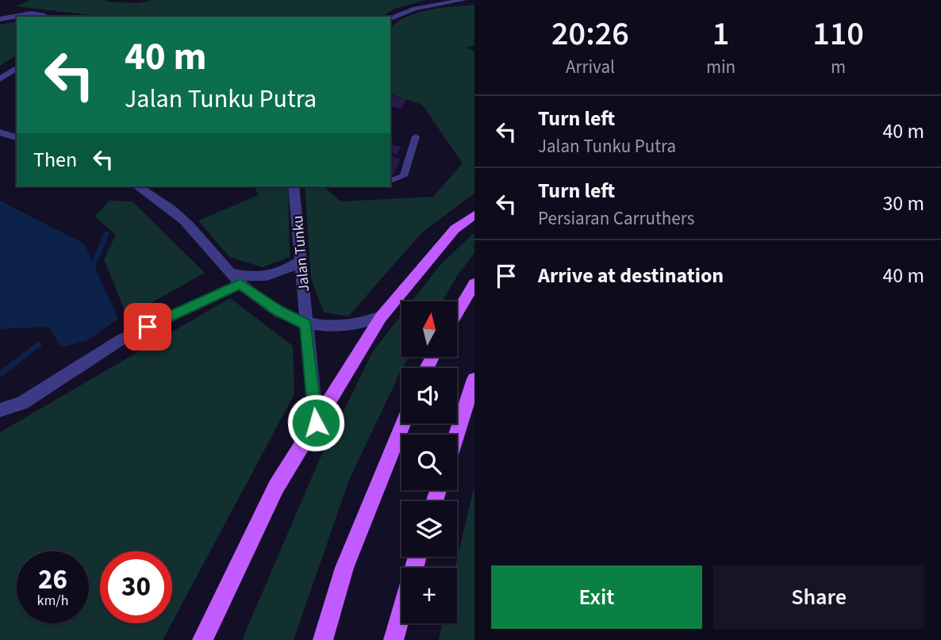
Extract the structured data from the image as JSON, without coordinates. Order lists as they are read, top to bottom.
{
  "streets": {
    "street": ["Jalan Tunku"]
  },
  "north": "top",
  "page": {
    "eta": [
      "20:26",
      "Arrival",
      "1",
      "min",
      "110",
      "m"
    ],
    "turn": ["40 m", "Jalan Tunku Putra"],
    "list": [
      {
        "name": "Turn left",
        "note": "Jalan Tunku Putra",
        "value": "40 m"
      },
      {
        "name": "Turn left",
        "note": "Persiaran Carruthers",
        "value": "30 m"
      },
      {
        "name": "Arrive at destination",
        "value": "40 m"
      }
    ],
    "then": "Then",
    "map_buttons": "+",
    "speed": "26 km/h",
    "limit": "30",
    "buttons": ["Exit", "Share"]
  }
}
